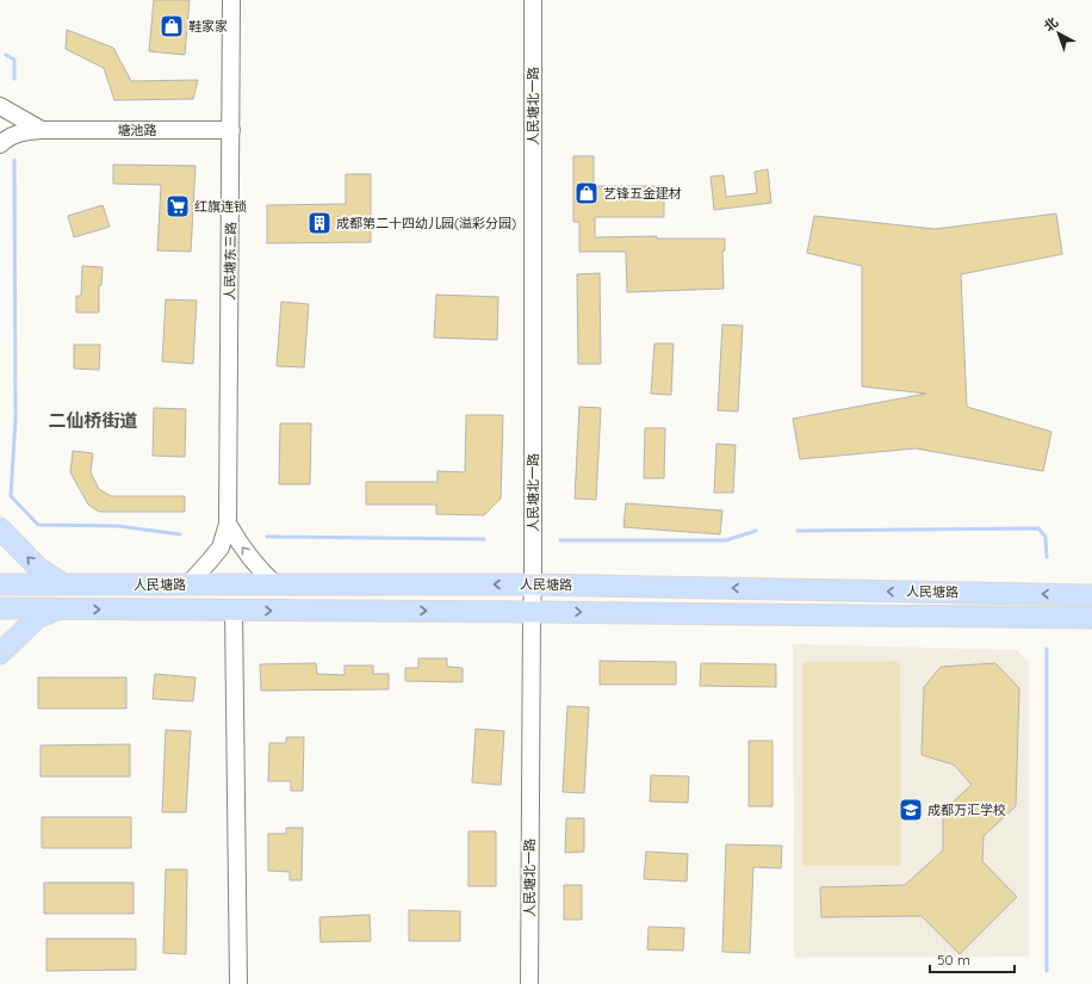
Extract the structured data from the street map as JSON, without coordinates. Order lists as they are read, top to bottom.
{
  "streets": {
    "main road": ["人民塘路"],
    "street": ["人民塘北一路", "塘池路", "人民塘东三路"]
  },
  "crossings": [
    ["人民塘北一路", "人民塘路"],
    ["塘池路", "人民塘东三路"],
    ["人民塘东三路", "人民塘路"]
  ],
  "districts": ["二仙桥街道"],
  "places": {
    "shop": ["鞋家家", "艺锋五金建材"],
    "supermarket": ["红旗连锁"],
    "building": ["成都第二十四幼儿园(溢彩分园)"],
    "school or university": ["成都万汇学校"]
  },
  "scale_bar": "50 m",
  "north": "top left"
}
